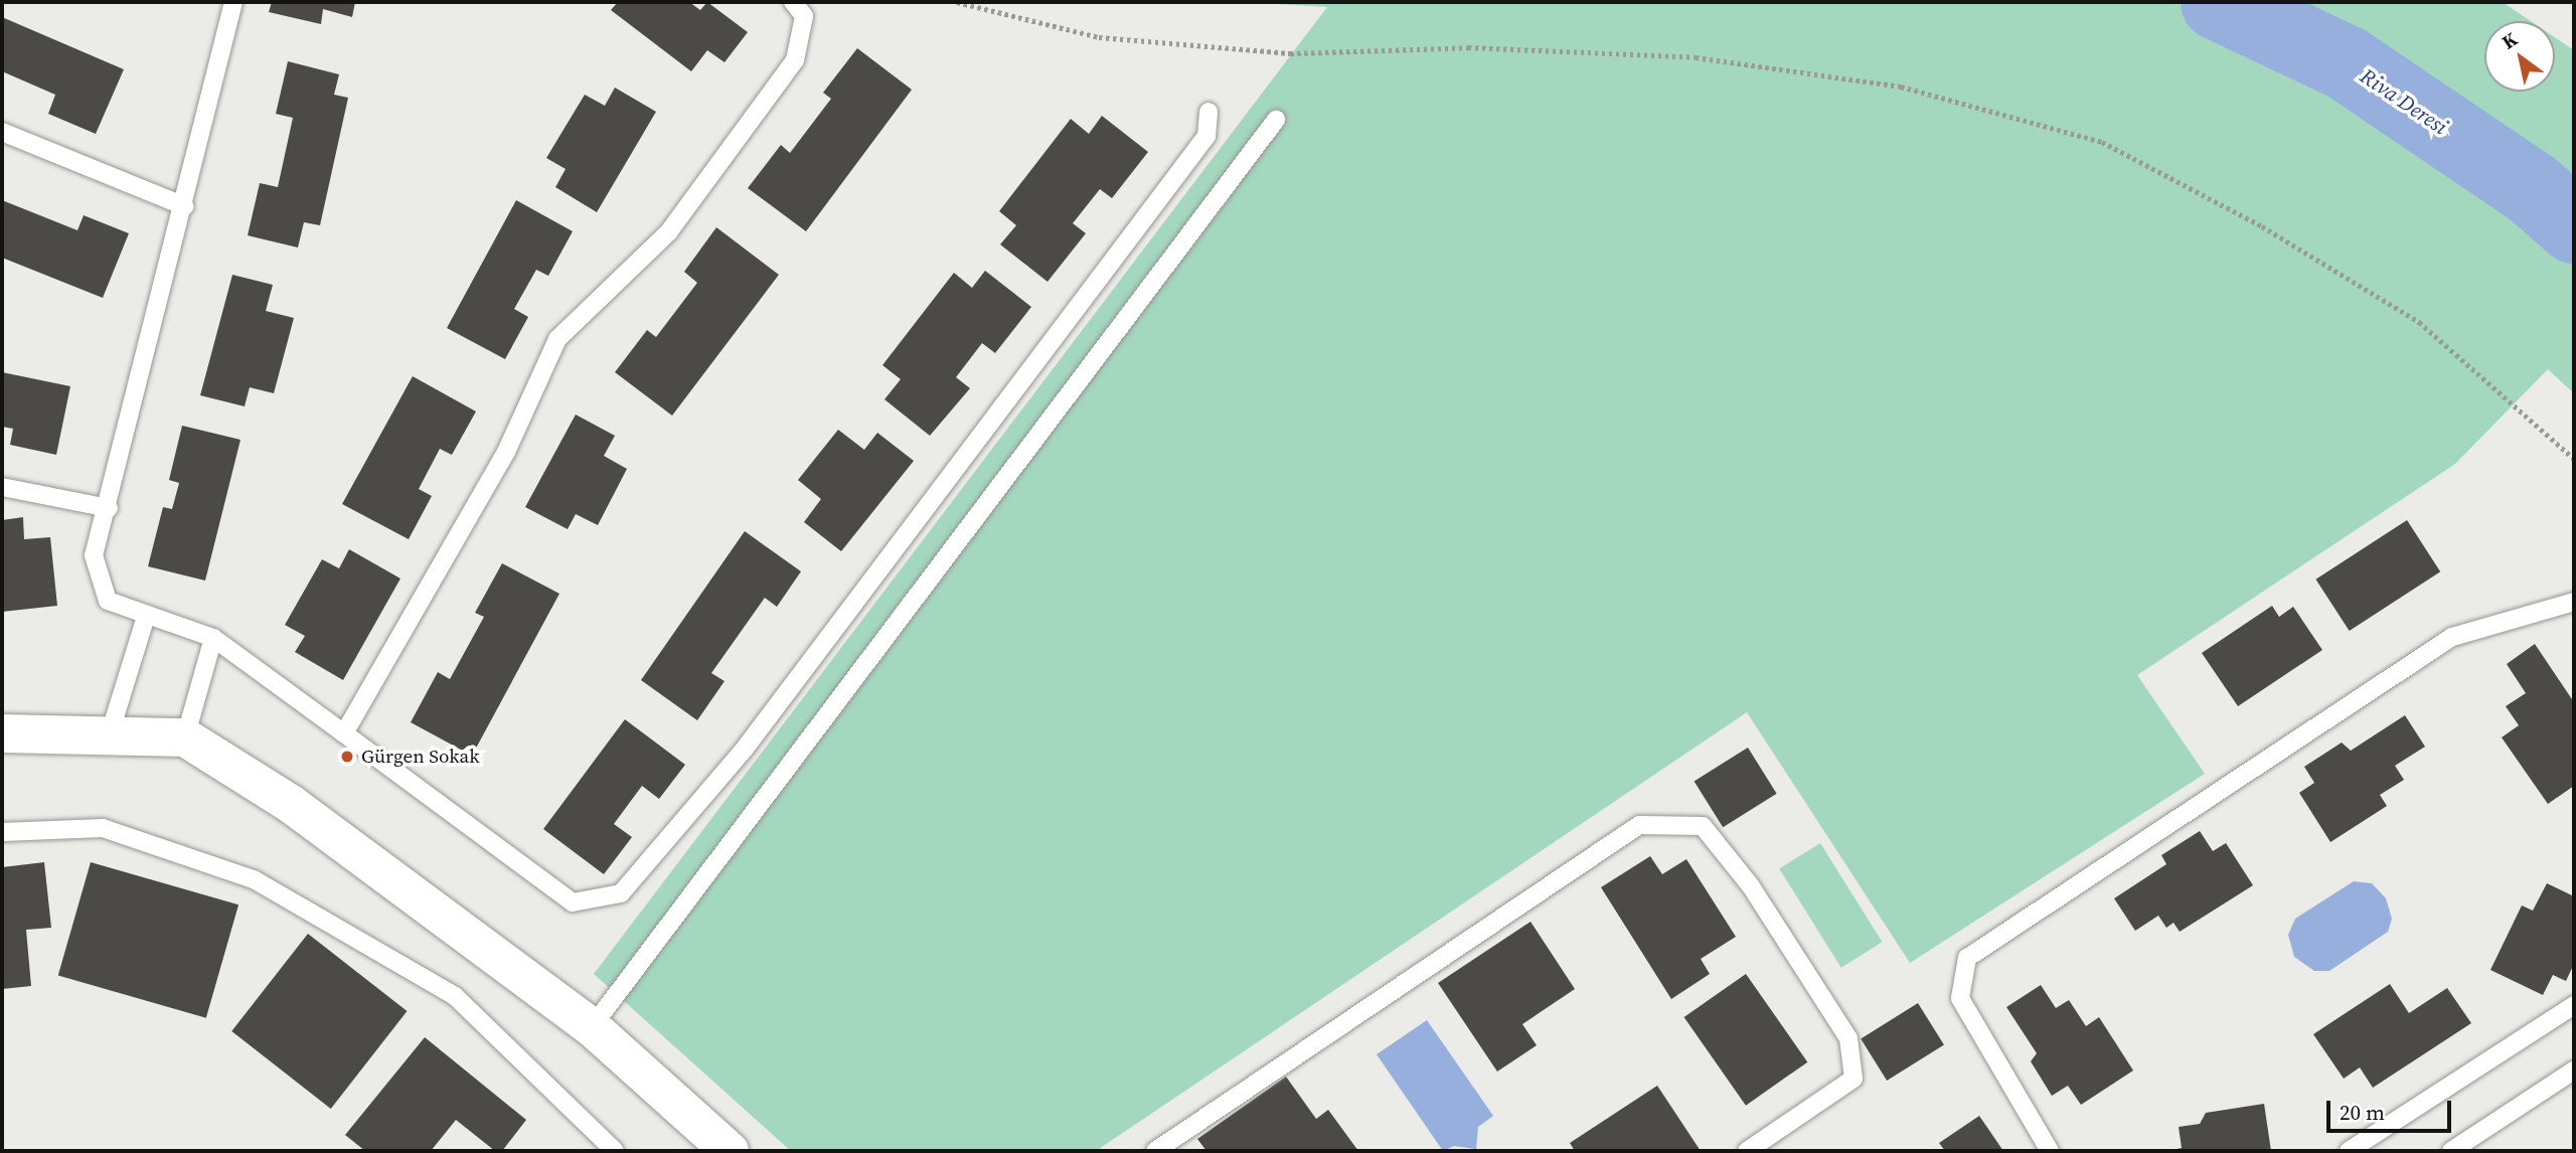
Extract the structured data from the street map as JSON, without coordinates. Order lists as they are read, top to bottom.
{
  "water": ["Riva Deresi"],
  "places": ["Gürgen Sokak"],
  "scale_bar": "20 m",
  "north": "top left"
}
